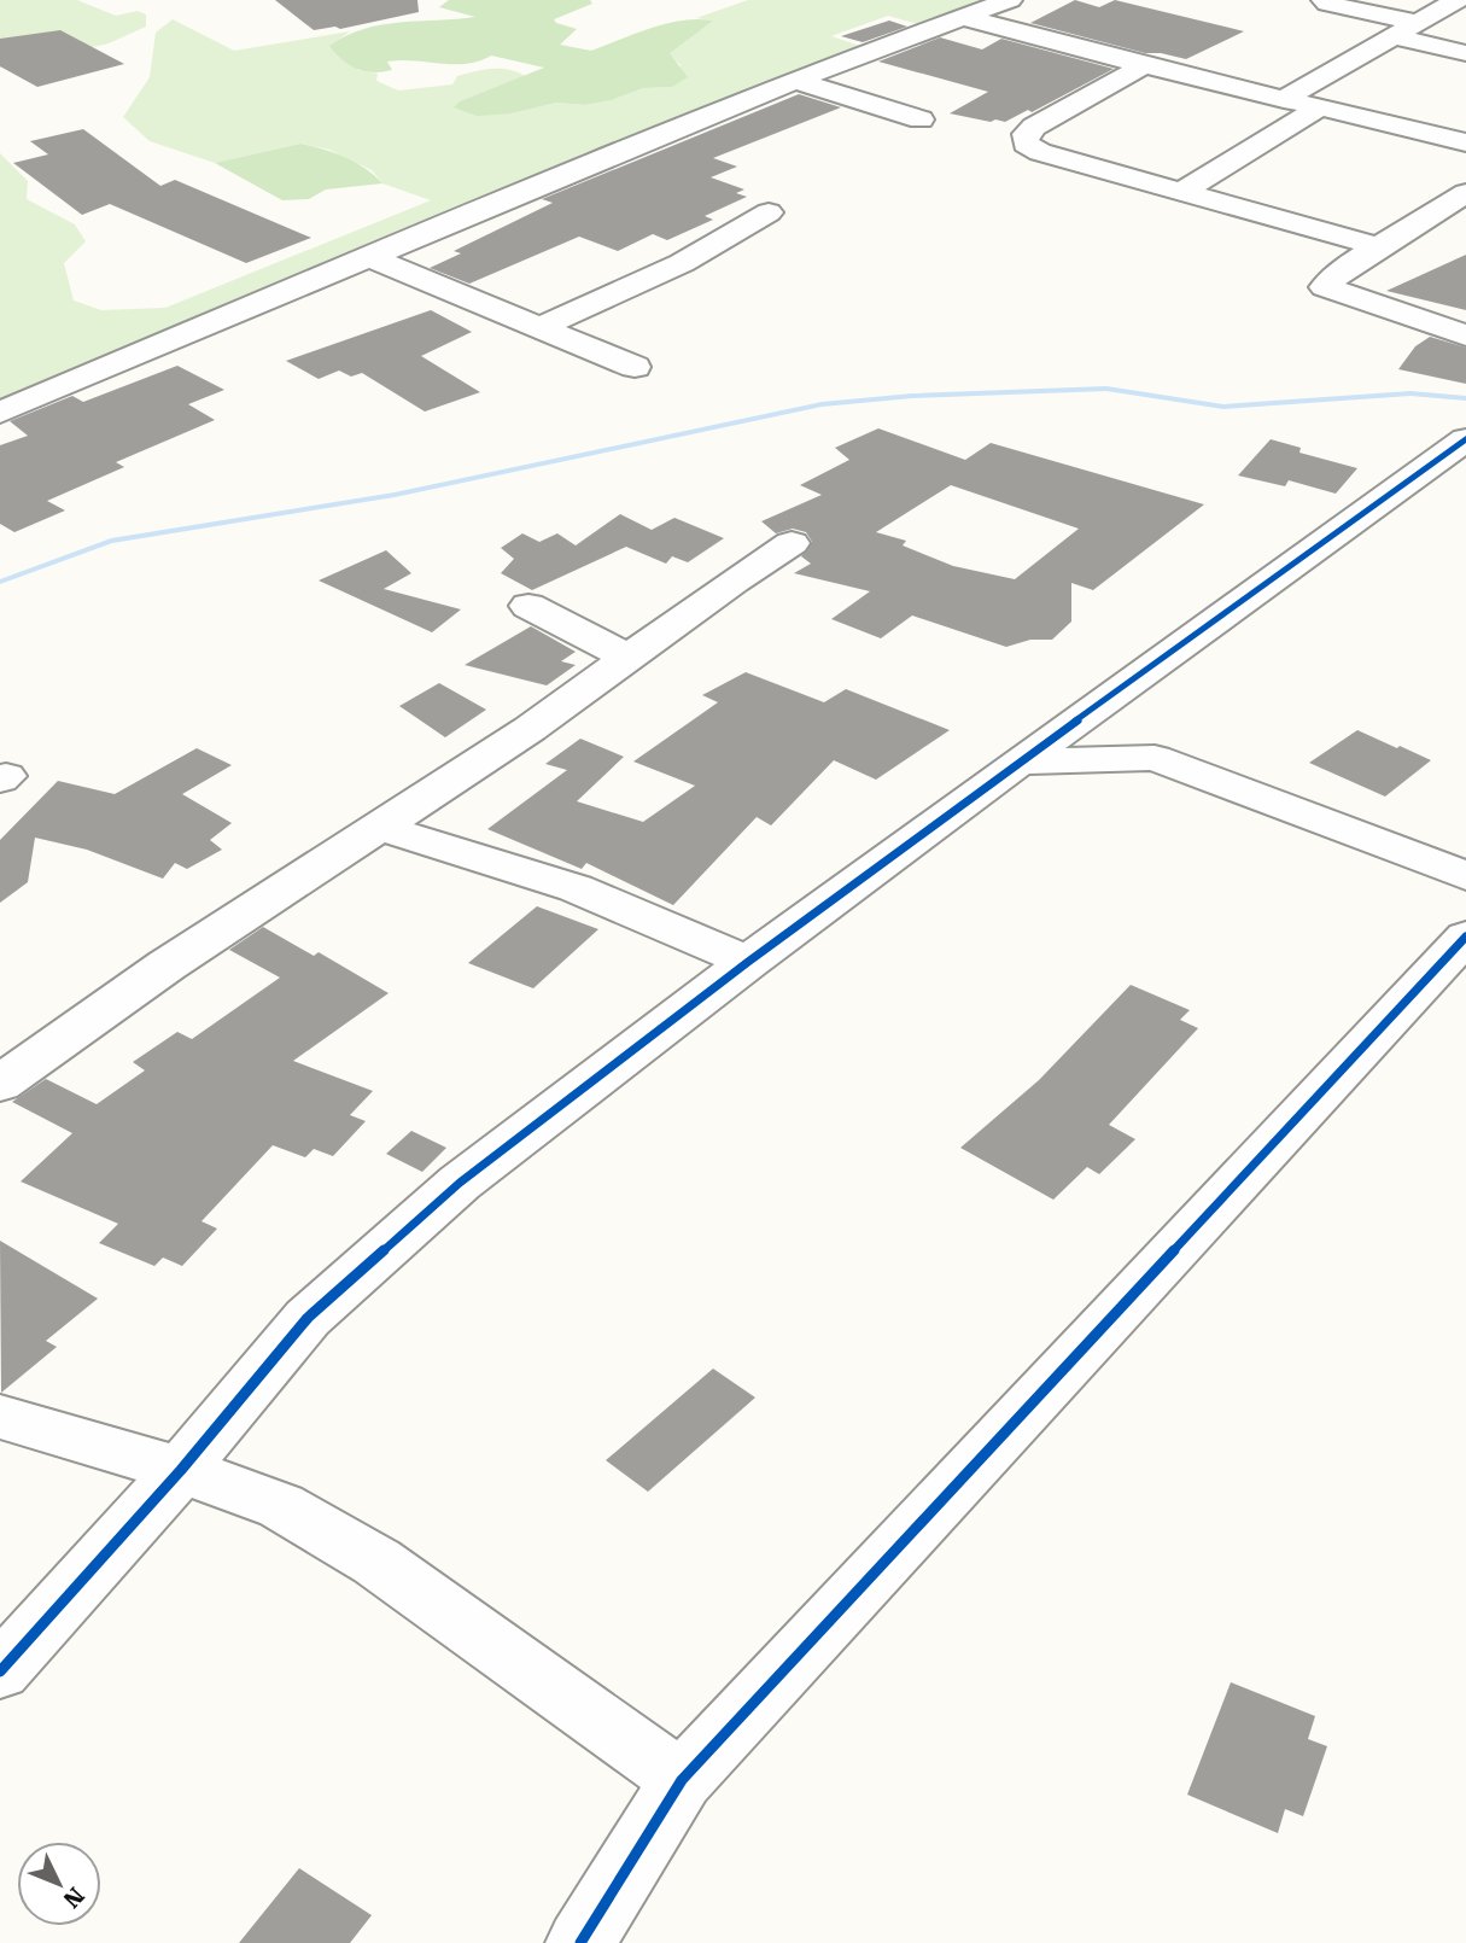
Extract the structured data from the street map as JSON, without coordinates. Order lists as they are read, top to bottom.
{
  "north": "bottom right"
}
